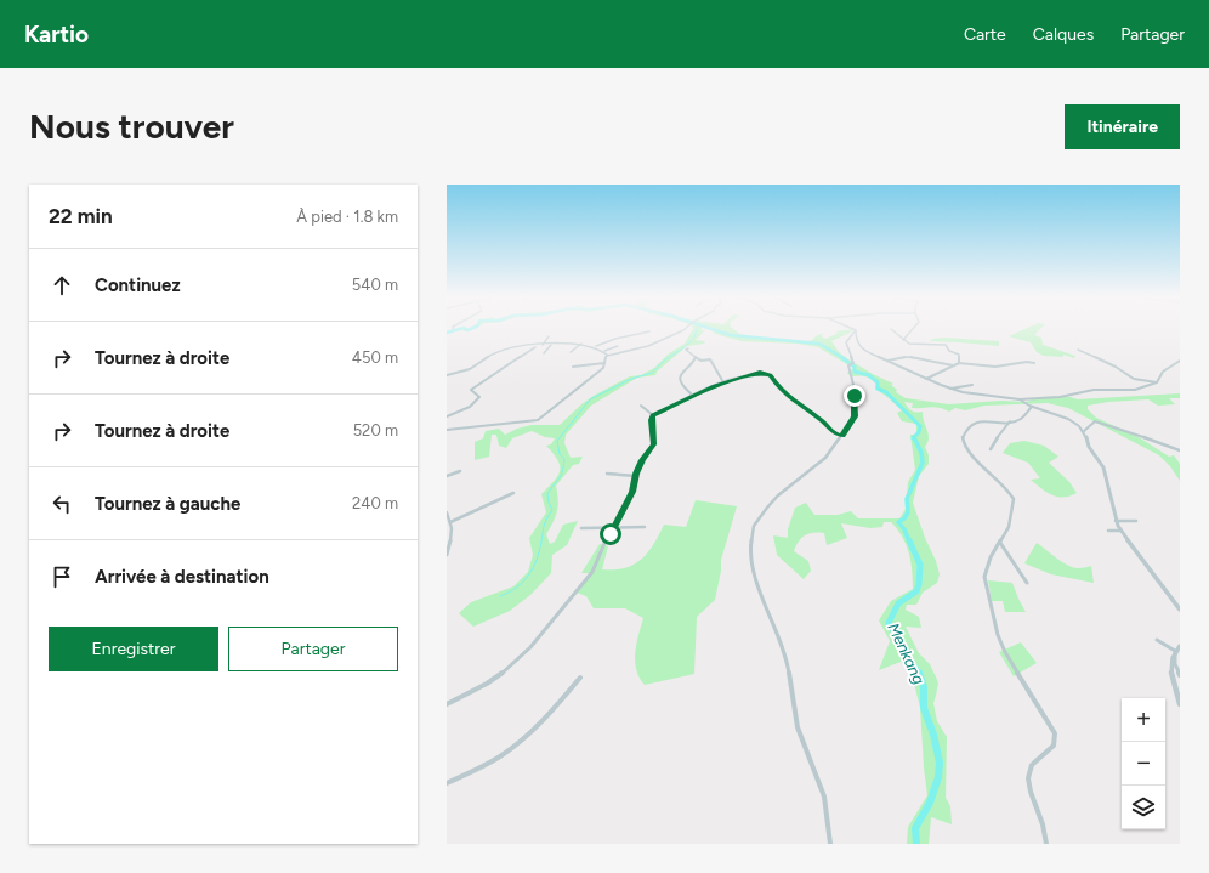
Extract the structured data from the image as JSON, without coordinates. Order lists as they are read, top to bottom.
{
  "water": ["Menkang"],
  "page": {
    "header": "Kartio",
    "nav": ["Carte", "Calques", "Partager"],
    "buttons": [
      "Itinéraire",
      ["Enregistrer", "Partager"]
    ],
    "title": "Nous trouver",
    "heading": ["22 min", "À pied · 1.8 km"],
    "list": [
      ["Continuez", "540 m"],
      ["Tournez à droite", "450 m"],
      ["Tournez à droite", "520 m"],
      ["Tournez à gauche", "240 m"],
      "Arrivée à destination"
    ],
    "map_buttons": ["+", "−"]
  }
}
